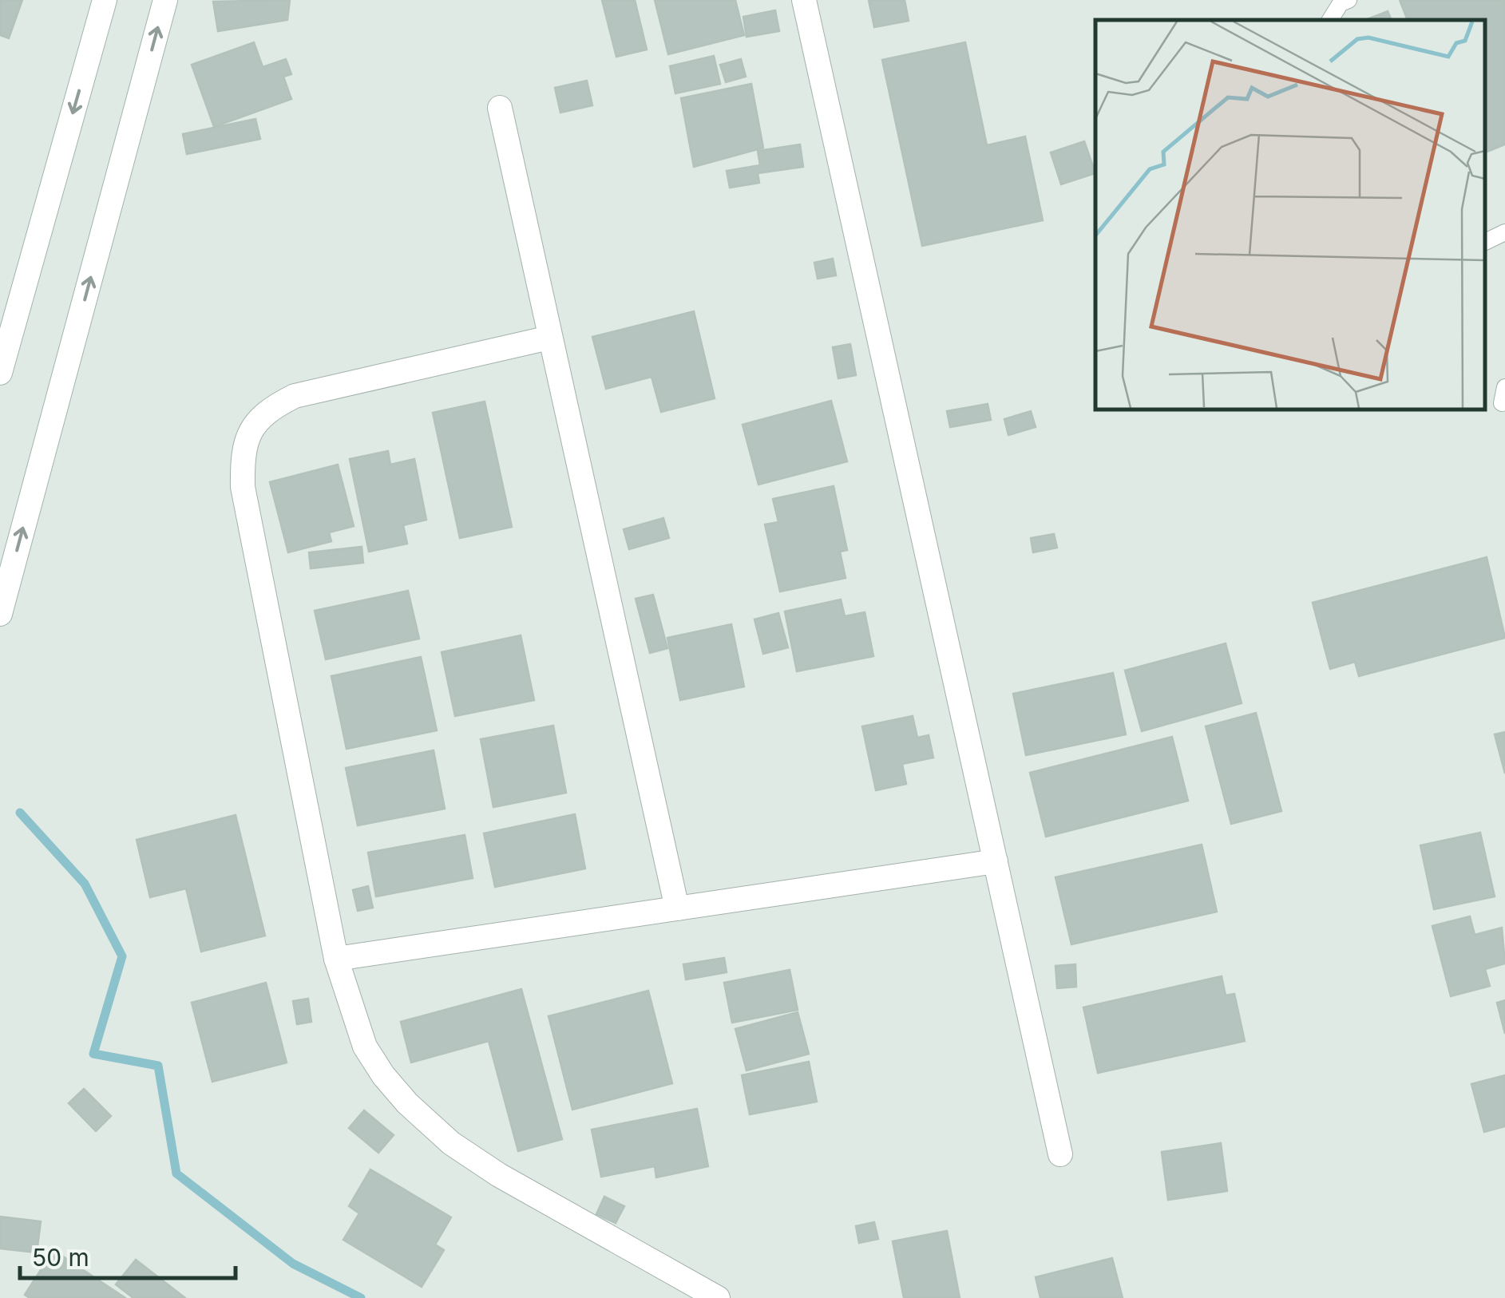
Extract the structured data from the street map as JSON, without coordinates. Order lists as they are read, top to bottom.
{
  "scale_bar": "50 m"
}
